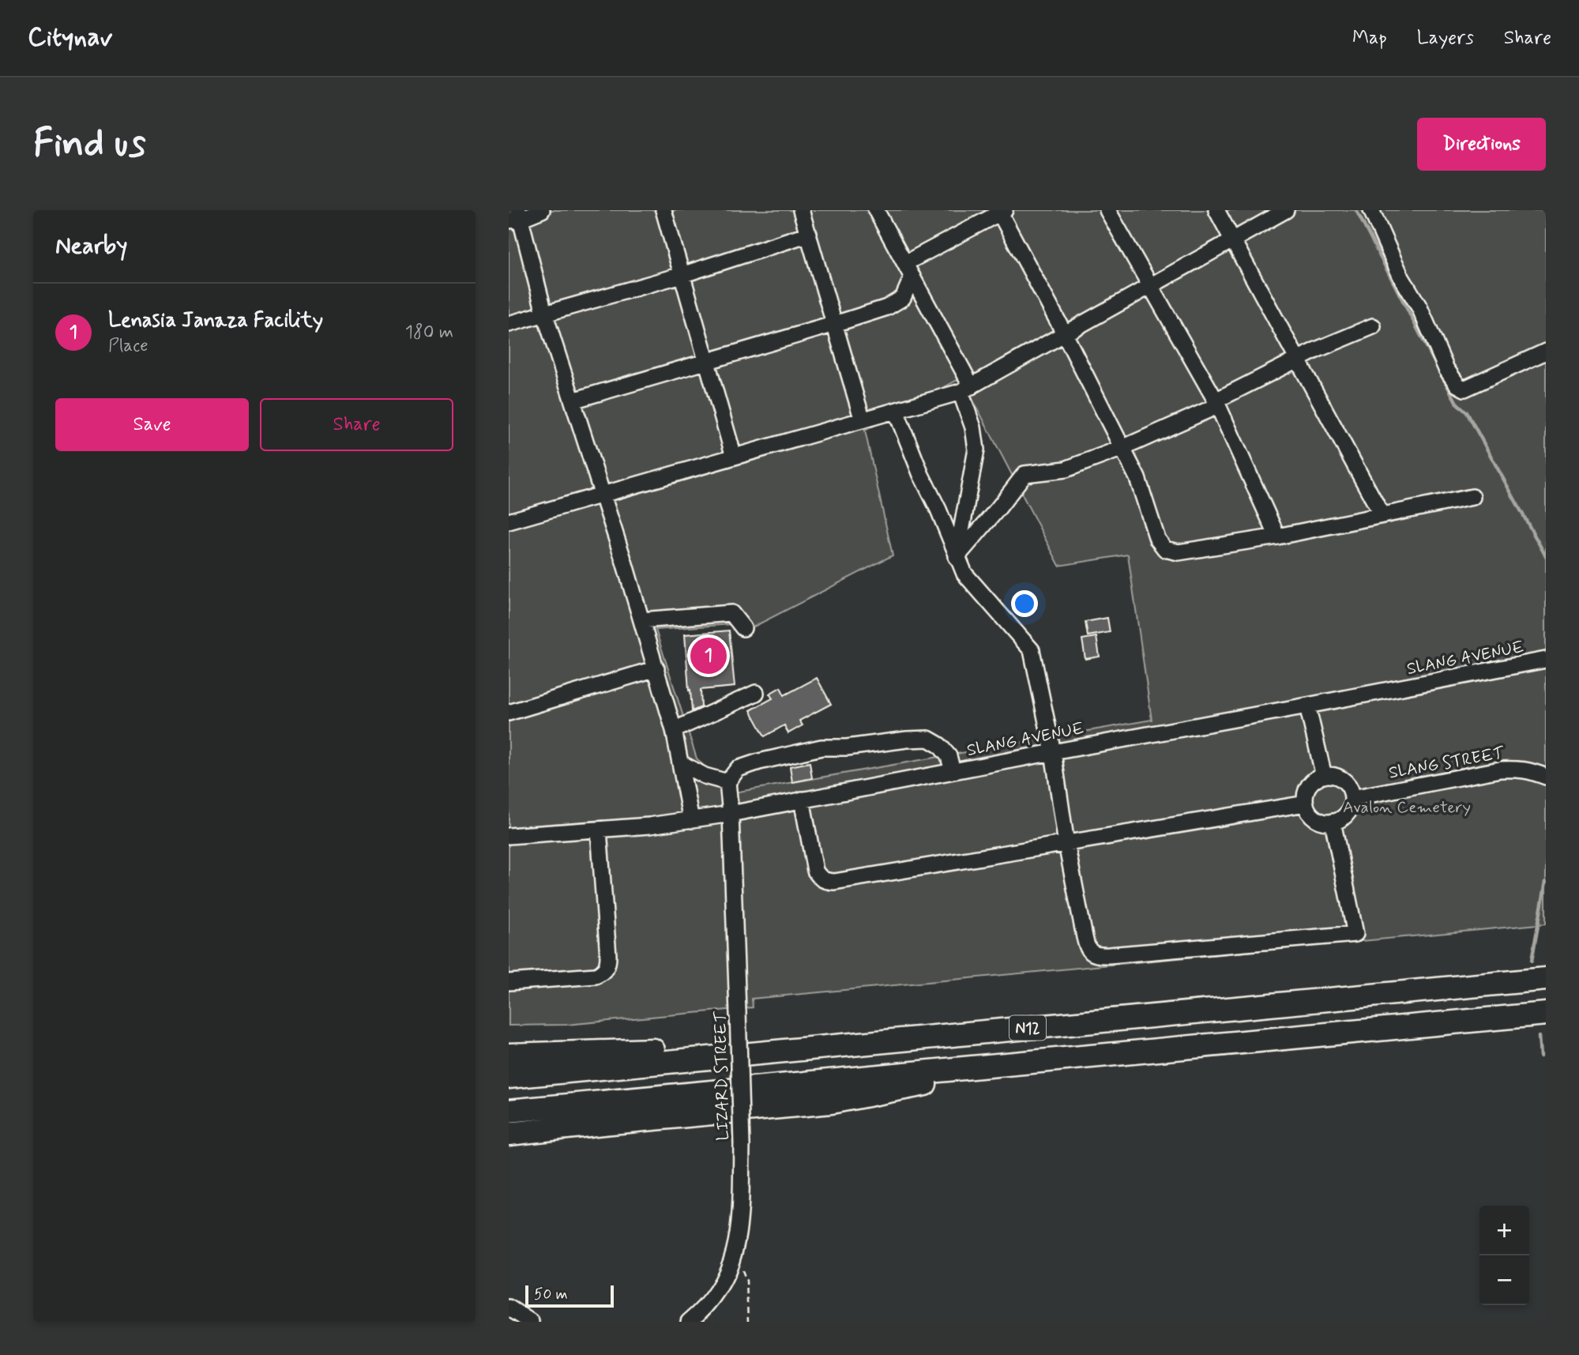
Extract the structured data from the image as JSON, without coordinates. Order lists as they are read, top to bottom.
{
  "streets": {
    "highway": ["N12"],
    "lane": ["SLANG AVENUE", "SLANG STREET", "LIZARD STREET"]
  },
  "crossings": [
    ["SLANG AVENUE", "LIZARD STREET"]
  ],
  "parks": ["Avalon Cemetery"],
  "scale_bar": "50 m",
  "page": {
    "header": "Citynav",
    "nav": ["Map", "Layers", "Share"],
    "buttons": [
      "Directions",
      ["Save", "Share"]
    ],
    "title": "Find us",
    "heading": "Nearby",
    "list": [
      {
        "mark": "1",
        "name": "Lenasia Janaza Facility",
        "note": "Place",
        "value": "180 m"
      }
    ],
    "pins": "1",
    "map_buttons": ["+", "−"],
    "scale": "50 m"
  }
}
